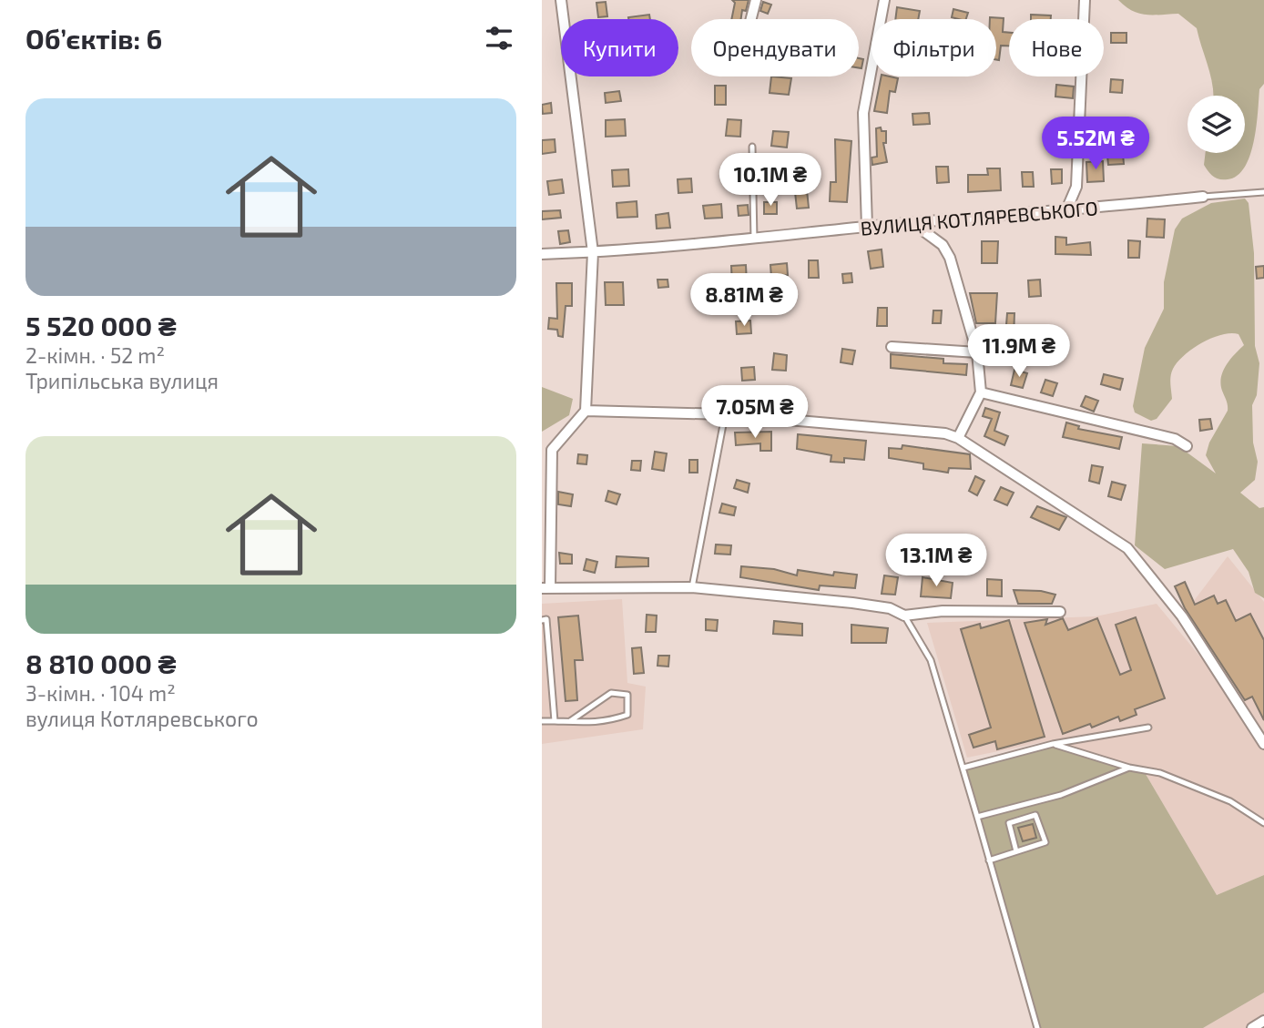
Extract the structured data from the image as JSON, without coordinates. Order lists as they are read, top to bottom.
{
  "streets": {
    "street": ["ВУЛИЦЯ КОТЛЯРЕВСЬКОГО"]
  },
  "page": {
    "heading": "Об’єктів: 6",
    "chip": [
      "Купити",
      "Орендувати",
      "Фільтри",
      "Нове"
    ],
    "list": [
      {
        "name": "5 520 000 ₴",
        "note": "2-кімн. · 52 m² · Трипільська вулиця"
      },
      {
        "name": "8 810 000 ₴",
        "note": "3-кімн. · 104 m² · вулиця Котляревського"
      }
    ],
    "price": [
      "5.52M ₴",
      "10.1M ₴",
      "8.81M ₴",
      "11.9M ₴",
      "7.05M ₴",
      "13.1M ₴"
    ]
  }
}
